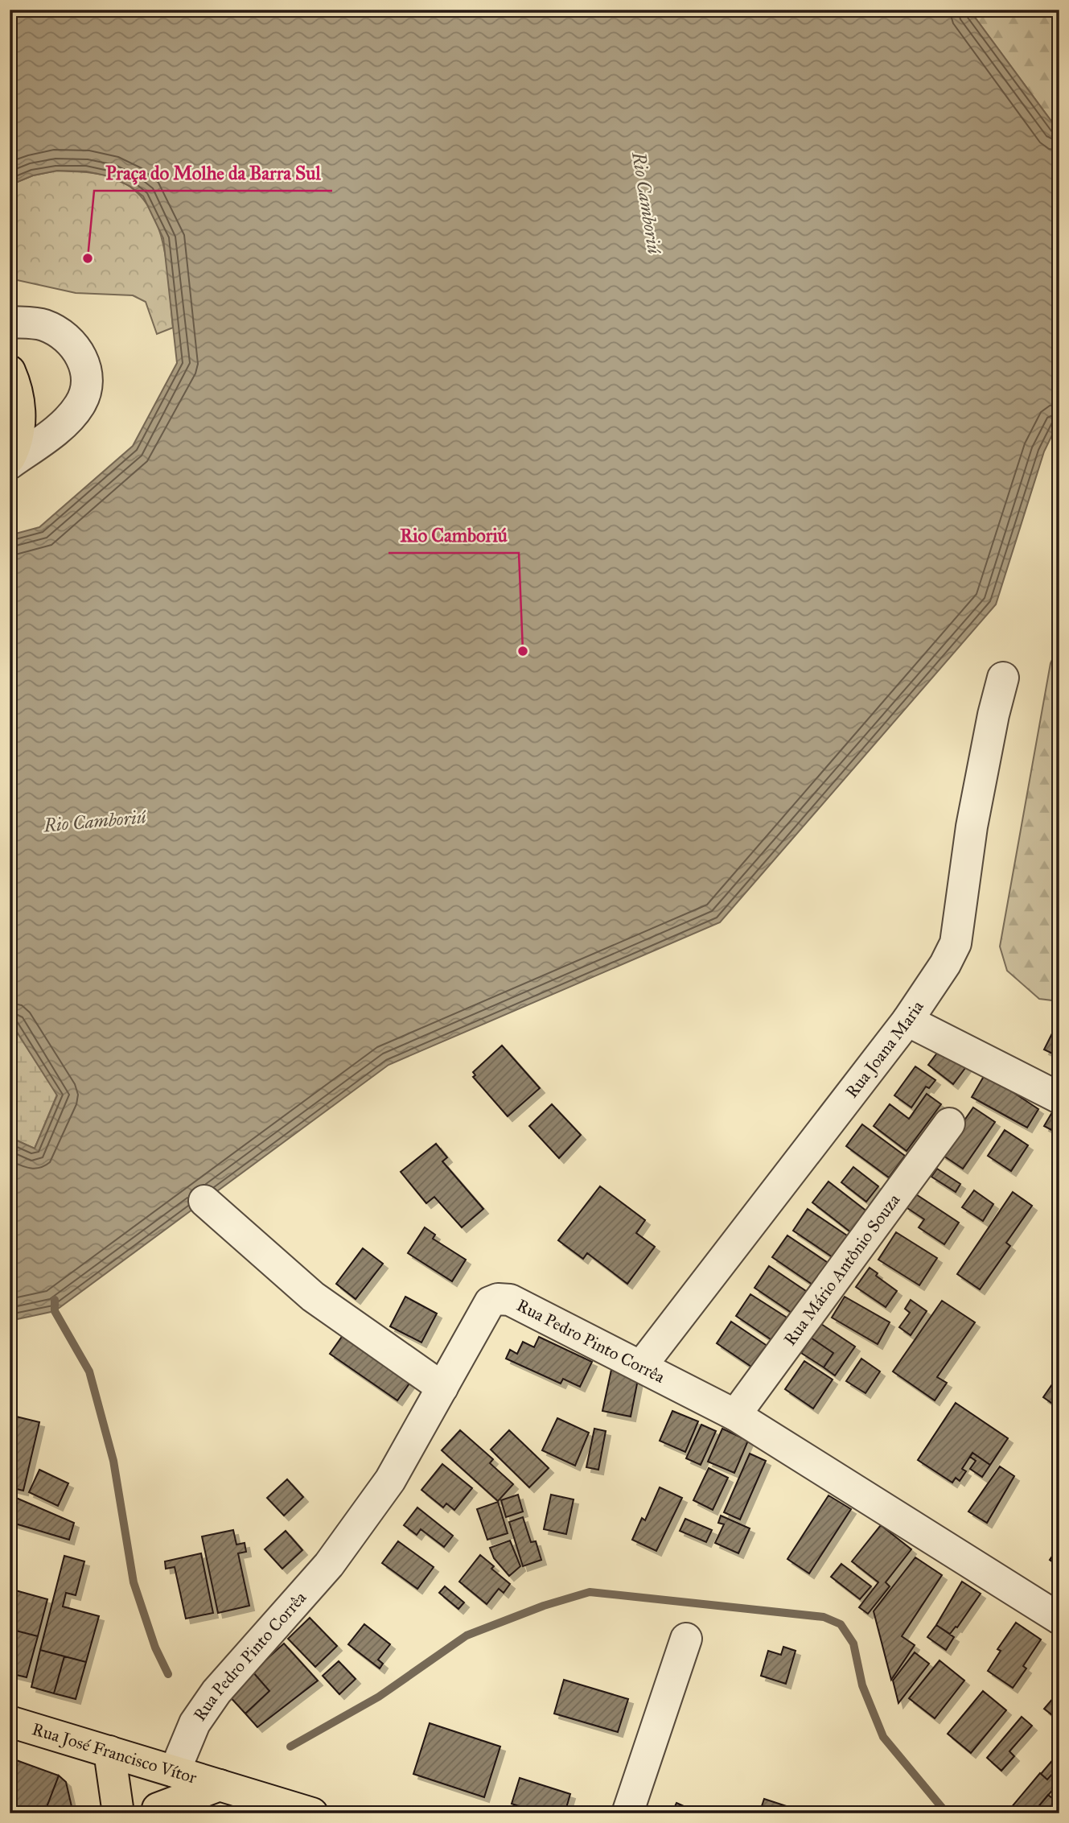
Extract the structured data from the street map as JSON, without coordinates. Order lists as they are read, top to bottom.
{
  "streets": {
    "main road": ["Rua José Francisco Vítor"],
    "street": ["Rua Joana Maria", "Rua Mário Antônio Souza", "Rua Pedro Pinto Corrêa"]
  },
  "crossings": [
    ["Rua Joana Maria", "Rua Pedro Pinto Corrêa"],
    ["Rua Mário Antônio Souza", "Rua Pedro Pinto Corrêa"],
    ["Rua Pedro Pinto Corrêa", "Rua José Francisco Vítor"]
  ],
  "water": ["Rio Camboriú"],
  "places": ["Praça do Molhe da Barra Sul", "Rio Camboriú"]
}
